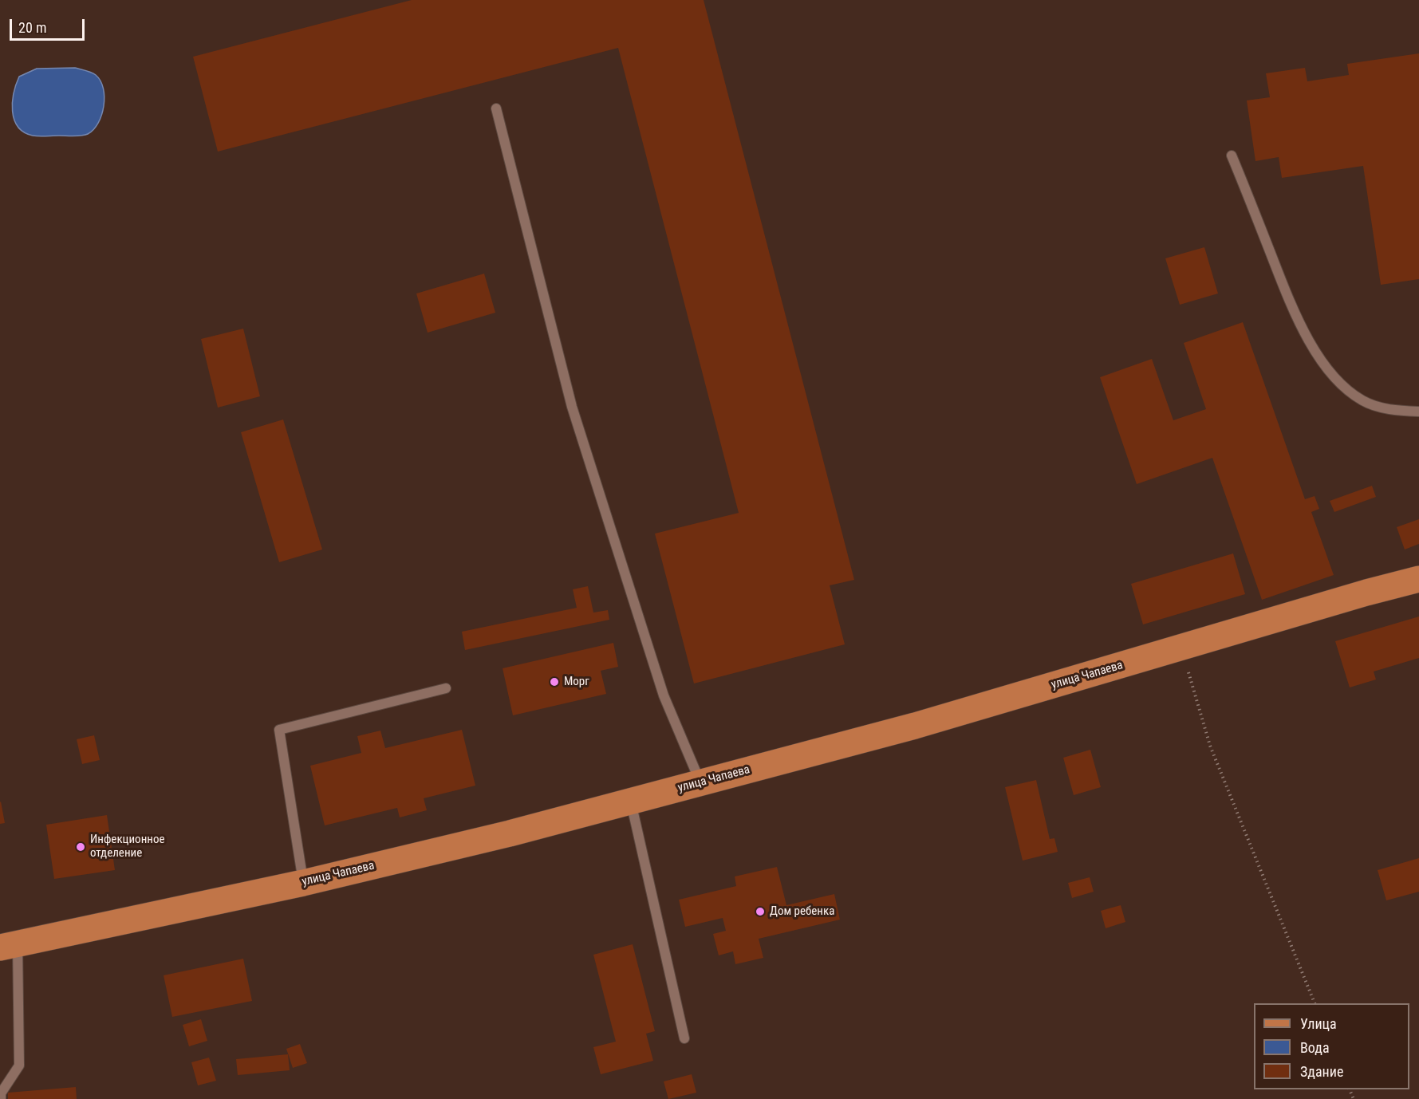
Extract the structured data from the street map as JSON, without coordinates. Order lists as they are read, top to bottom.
{
  "streets": {
    "main road": ["улица Чапаева"]
  },
  "places": ["Морг", "Инфекционное отделение", "Дом ребенка"],
  "legend": ["Улица", "Вода", "Здание"],
  "scale_bar": "20 m"
}
